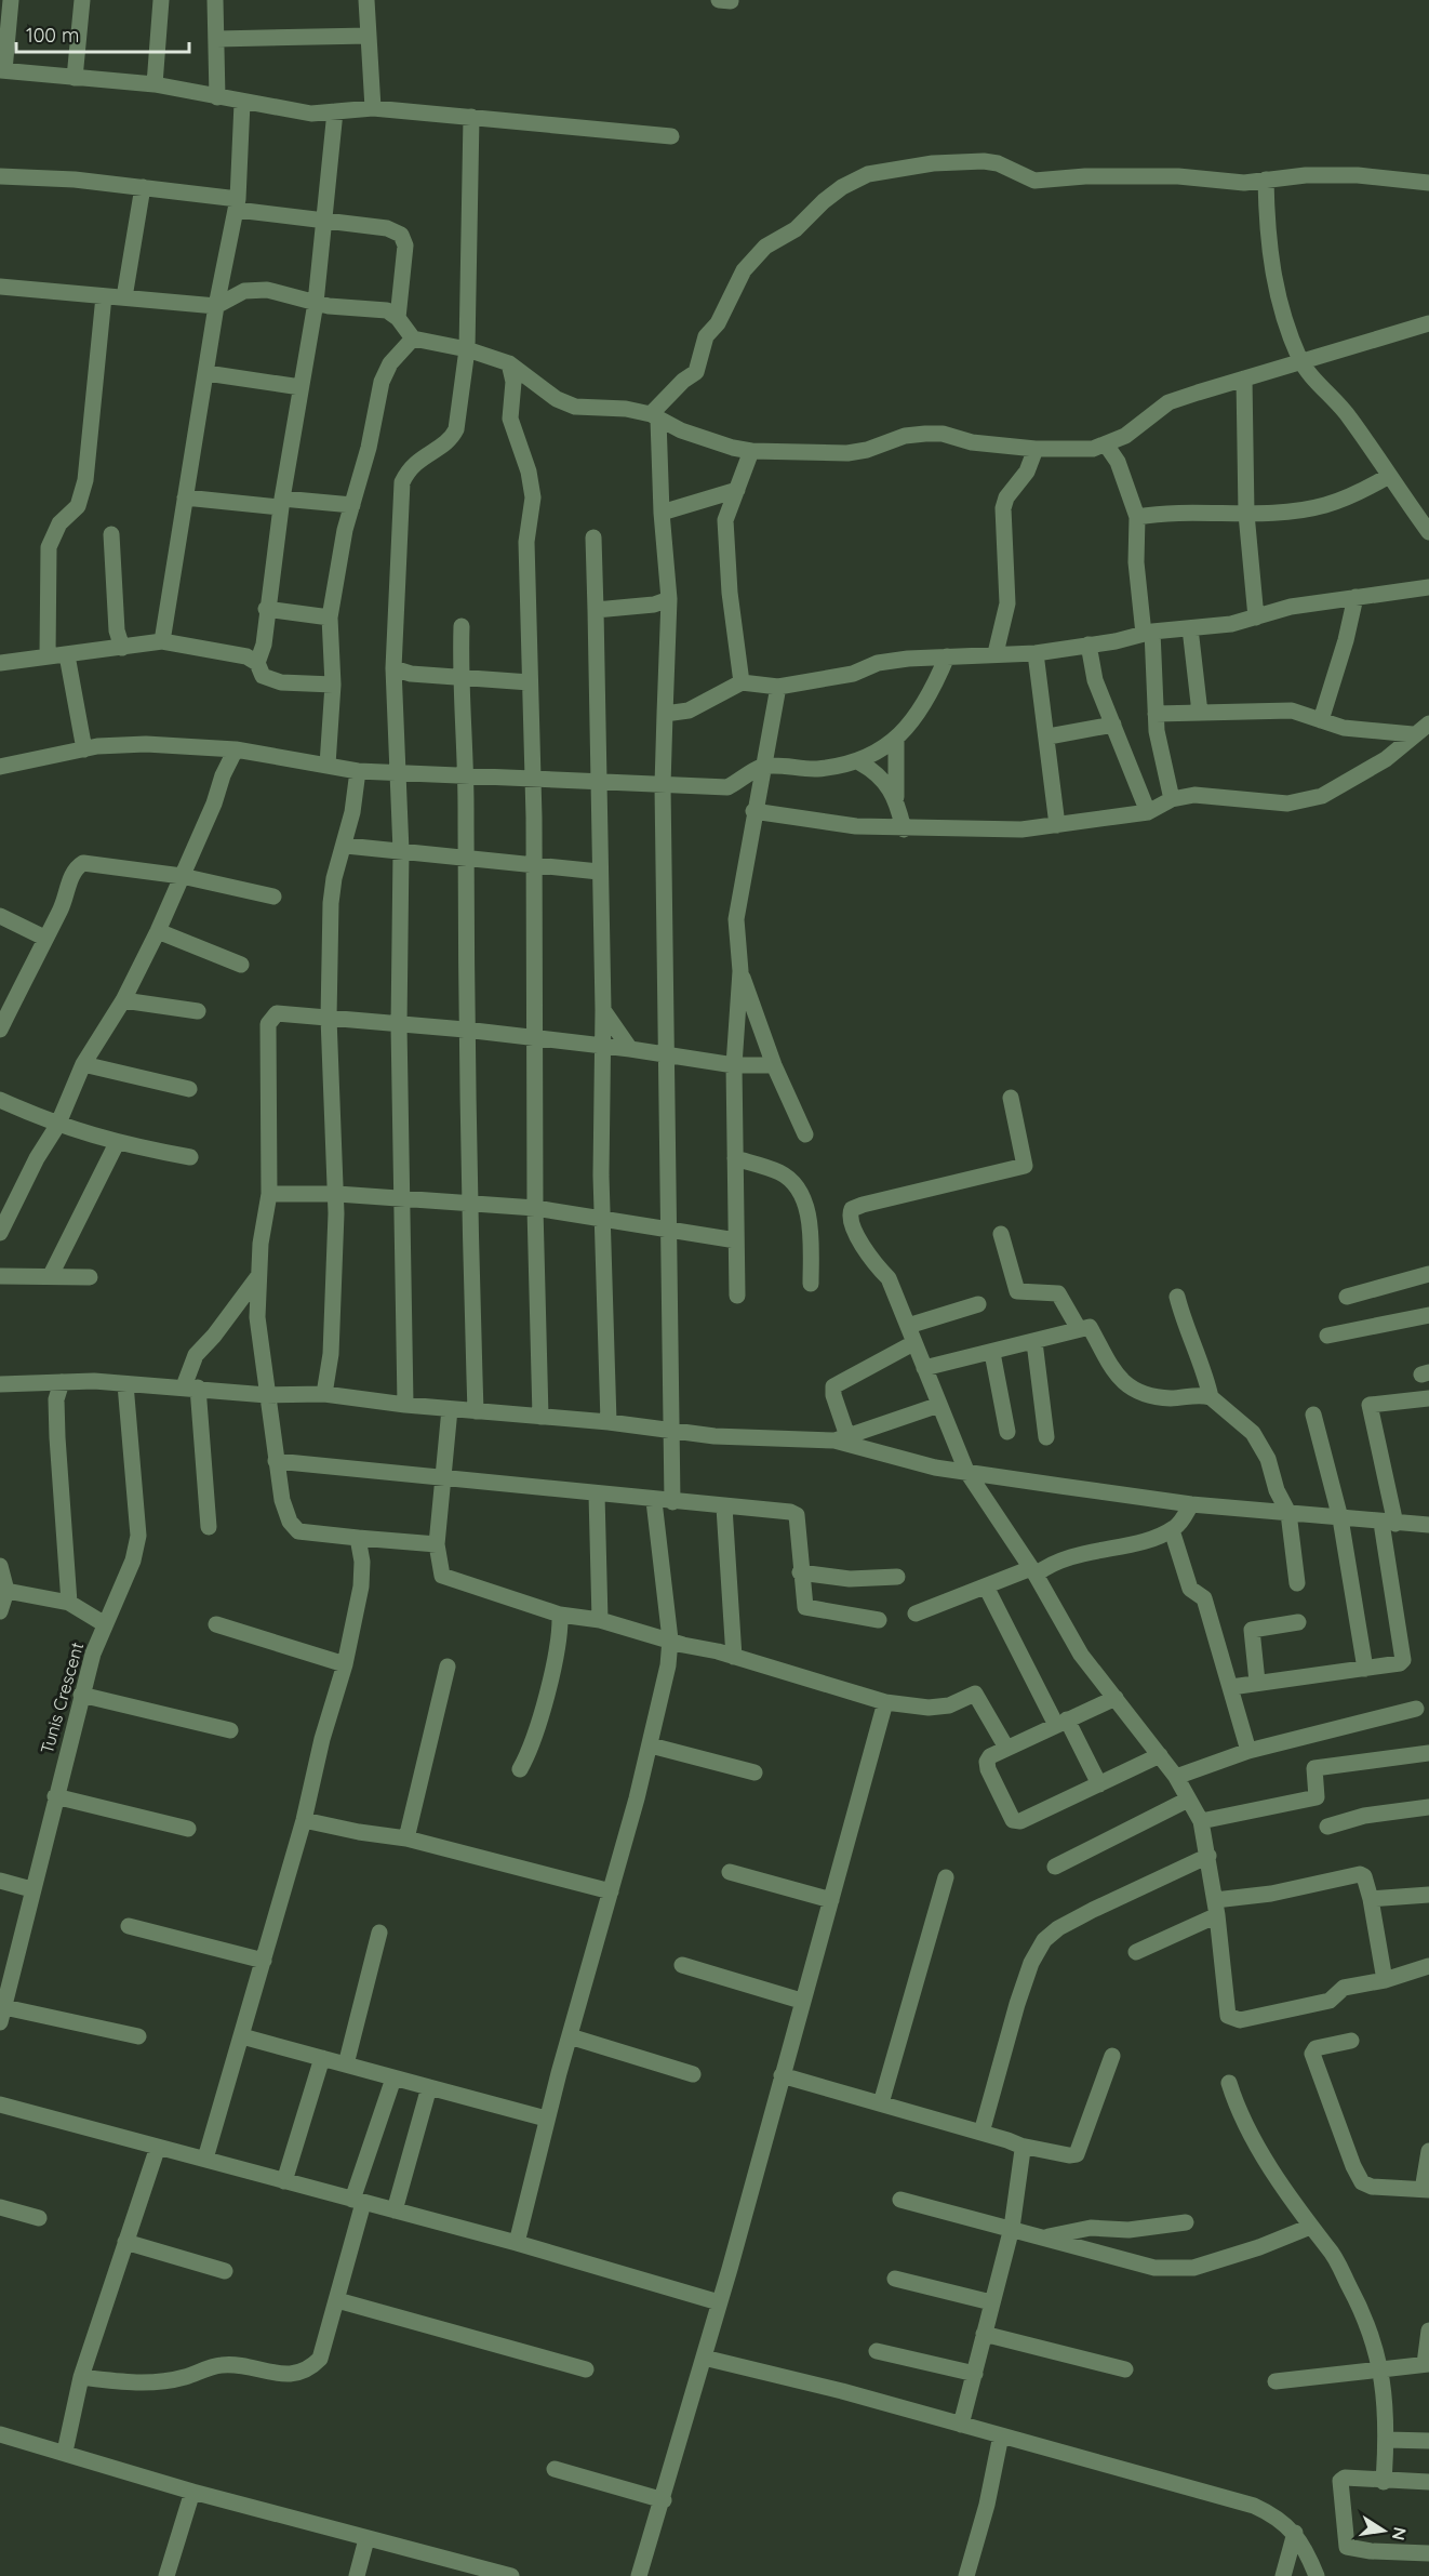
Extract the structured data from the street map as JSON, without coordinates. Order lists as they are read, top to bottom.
{
  "streets": {
    "street": ["Tunis Crescent"]
  },
  "scale_bar": "100 m",
  "north": "right"
}
